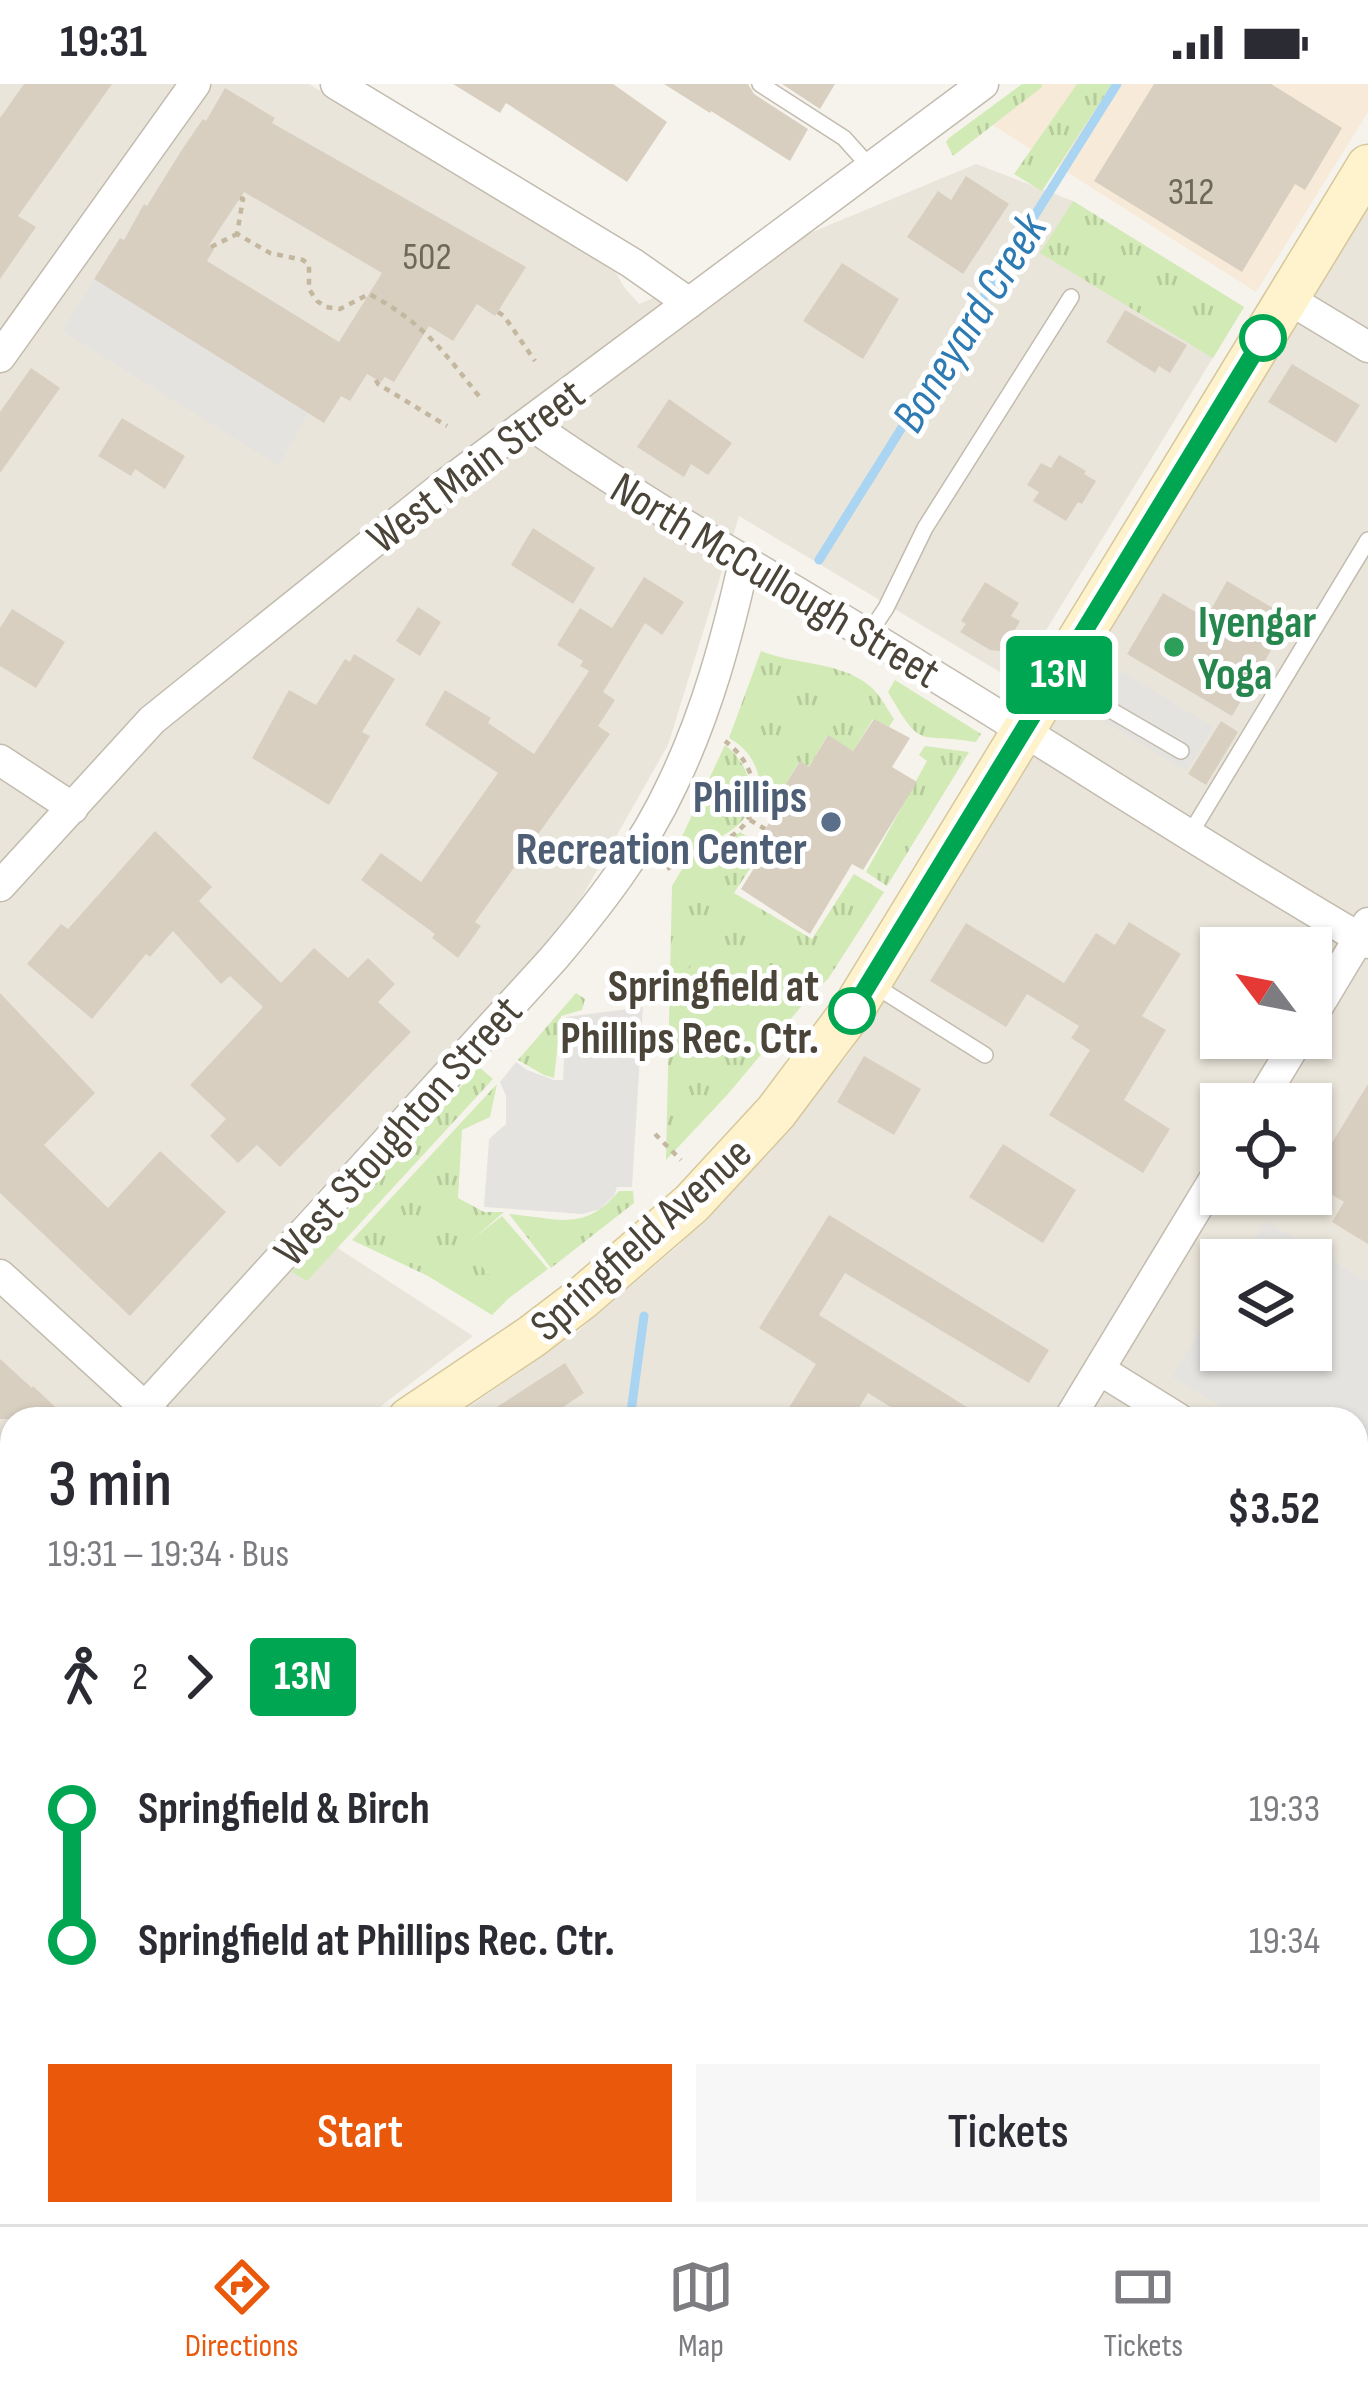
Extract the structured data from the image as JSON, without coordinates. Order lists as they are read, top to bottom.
{
  "streets": {
    "street": [
      "West Main Street",
      "North McCullough Street",
      "West Stoughton Street",
      "Springfield Avenue"
    ]
  },
  "crossings": [
    ["West Main Street", "North McCullough Street"],
    ["North McCullough Street", "West Stoughton Street"],
    ["North McCullough Street", "Springfield Avenue"]
  ],
  "water": ["Boneyard Creek"],
  "places": ["Iyengar Yoga", "Phillips Recreation Center", "Springfield at Phillips Rec. Ctr."],
  "lines": ["bus line 13N"],
  "house_numbers": ["312", "502"],
  "north": "top left",
  "page": {
    "status": "19:31",
    "on_map": "13N",
    "heading": ["3 min", "19:31 – 19:34 · Bus", "$3.52"],
    "legs": ["2", "13N"],
    "list": [
      {
        "name": "Springfield & Birch",
        "value": "19:33"
      },
      {
        "name": "Springfield at Phillips Rec. Ctr.",
        "value": "19:34"
      }
    ],
    "buttons": ["Start", "Tickets"],
    "tabs": ["Directions", "Map", "Tickets"]
  }
}
